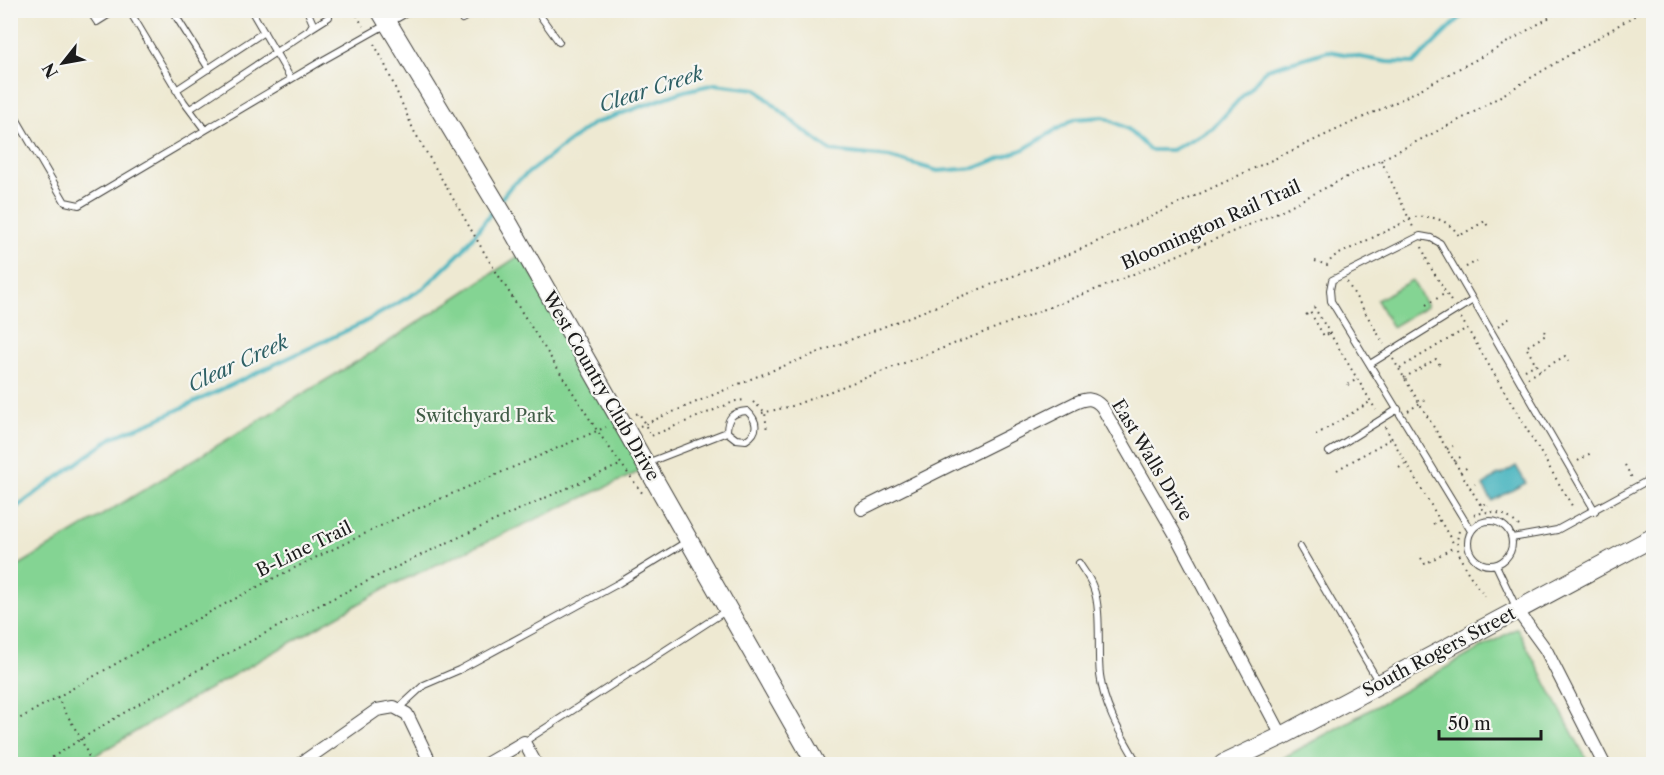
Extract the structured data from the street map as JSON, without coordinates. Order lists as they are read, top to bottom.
{
  "streets": {
    "main road": ["West Country Club Drive", "South Rogers Street"],
    "street": ["East Walls Drive"],
    "path": ["Bloomington Rail Trail", "B-Line Trail"]
  },
  "crossings": [
    ["West Country Club Drive", "B-Line Trail"],
    ["East Walls Drive", "South Rogers Street"]
  ],
  "water": ["Clear Creek"],
  "parks": ["Switchyard Park"],
  "scale_bar": "50 m",
  "north": "bottom left"
}
